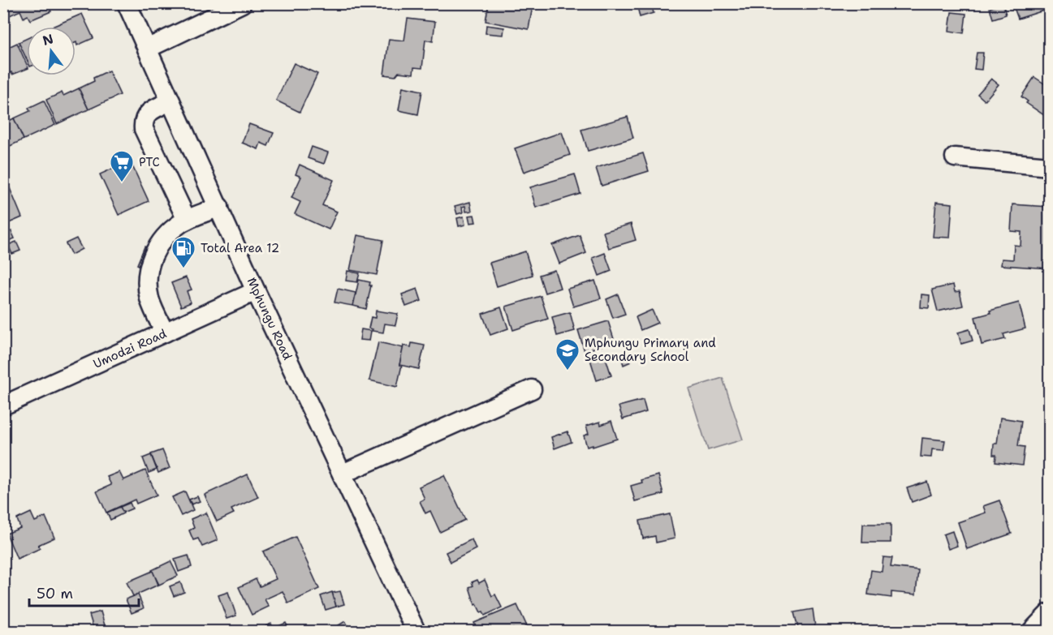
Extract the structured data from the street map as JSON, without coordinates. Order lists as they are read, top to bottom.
{
  "streets": {
    "street": ["Mphungu Road", "Umodzi Road"]
  },
  "crossings": [
    ["Mphungu Road", "Umodzi Road"]
  ],
  "places": {
    "supermarket": ["PTC"],
    "fuel station": ["Total Area 12"],
    "school or university": ["Mphungu Primary and Secondary School"]
  },
  "scale_bar": "50 m",
  "north": "top"
}
